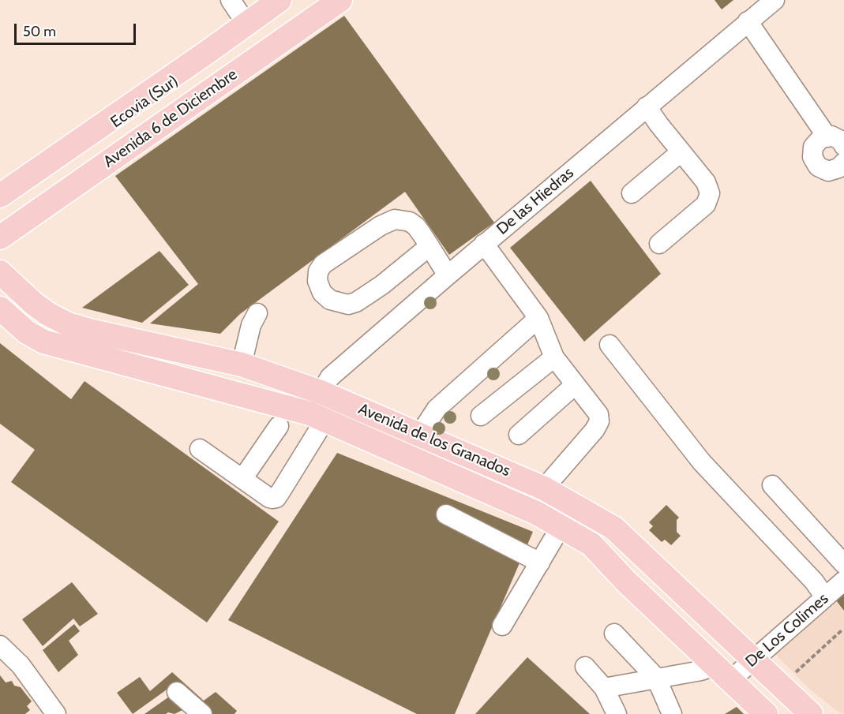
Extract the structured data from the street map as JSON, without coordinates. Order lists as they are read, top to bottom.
{
  "streets": {
    "main road": ["Avenida 6 de Diciembre", "Avenida de los Granados"],
    "street": ["Ecovia (Sur)", "De las Hiedras", "De Los Colimes"]
  },
  "crossings": [
    ["De las Hiedras", "Avenida de los Granados"],
    ["Avenida de los Granados", "De Los Colimes"]
  ],
  "scale_bar": "50 m"
}
